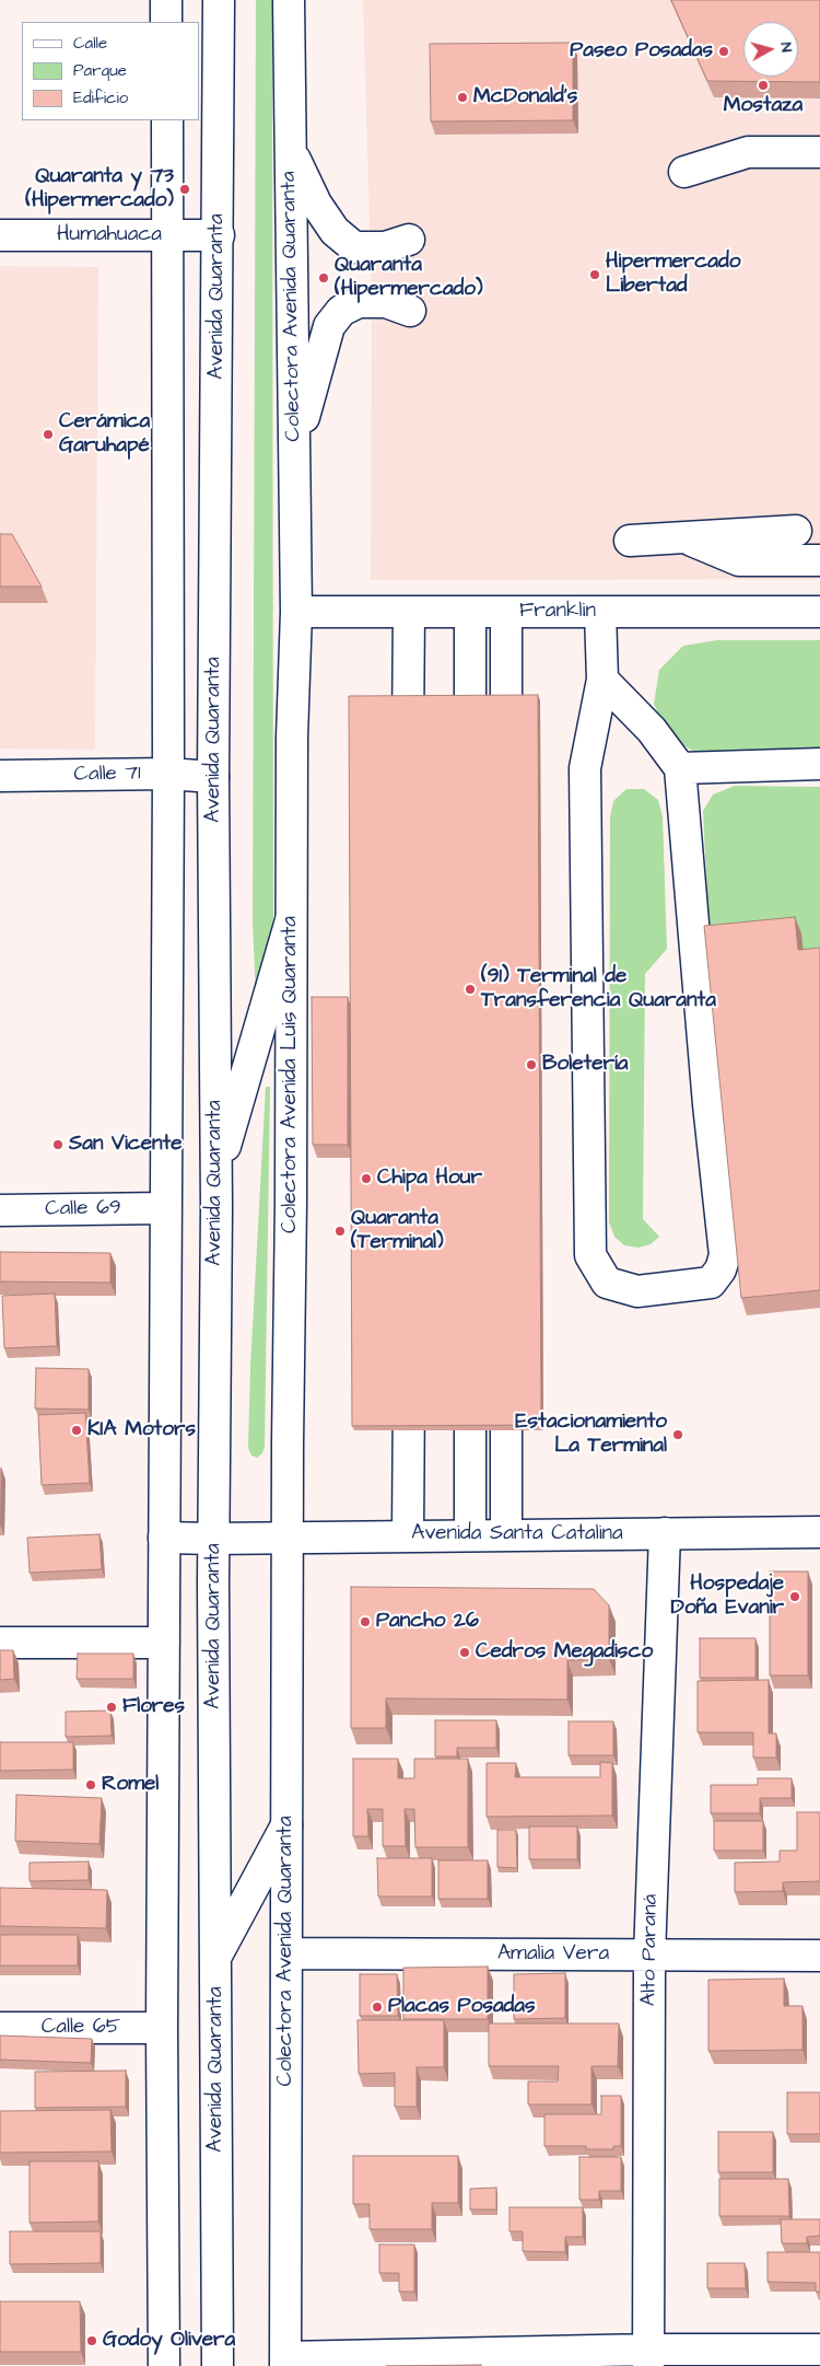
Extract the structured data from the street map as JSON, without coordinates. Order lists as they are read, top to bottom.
{
  "streets": {
    "main road": [
      "Humahuaca",
      "Avenida Quaranta",
      "Colectora Avenida Quaranta",
      "Franklin",
      "Calle 71",
      "Colectora Avenida Luis Quaranta",
      "Calle 69",
      "Avenida Santa Catalina",
      "Alto Paraná",
      "Amalia Vera",
      "Calle 65"
    ]
  },
  "crossings": [
    ["Humahuaca", "Avenida Quaranta"],
    ["Avenida Quaranta", "Calle 71"],
    ["Avenida Quaranta", "Avenida Santa Catalina"],
    ["Colectora Avenida Quaranta", "Franklin"],
    ["Colectora Avenida Quaranta", "Colectora Avenida Luis Quaranta"],
    ["Colectora Avenida Quaranta", "Avenida Santa Catalina"],
    ["Colectora Avenida Quaranta", "Amalia Vera"],
    ["Franklin", "Colectora Avenida Luis Quaranta"],
    ["Colectora Avenida Luis Quaranta", "Avenida Santa Catalina"],
    ["Avenida Santa Catalina", "Alto Paraná"],
    ["Alto Paraná", "Amalia Vera"]
  ],
  "places": [
    "Paseo Posadas",
    "Mostaza",
    "McDonald's",
    "Quaranta y 73 (Hipermercado)",
    "Hipermercado Libertad",
    "Quaranta (Hipermercado)",
    "Cerámica Garuhapé",
    "(91) Terminal de Transferencia Quaranta",
    "Boletería",
    "San Vicente",
    "Chipa Hour",
    "Quaranta (Terminal)",
    "KIA Motors",
    "Estacionamiento La Terminal",
    "Hospedaje Doña Evanir",
    "Pancho 26",
    "Cedros Megadisco",
    "Flores",
    "Romel",
    "Placas Posadas",
    "Godoy Olivera"
  ],
  "legend": ["Calle", "Parque", "Edificio"],
  "north": "right"
}
